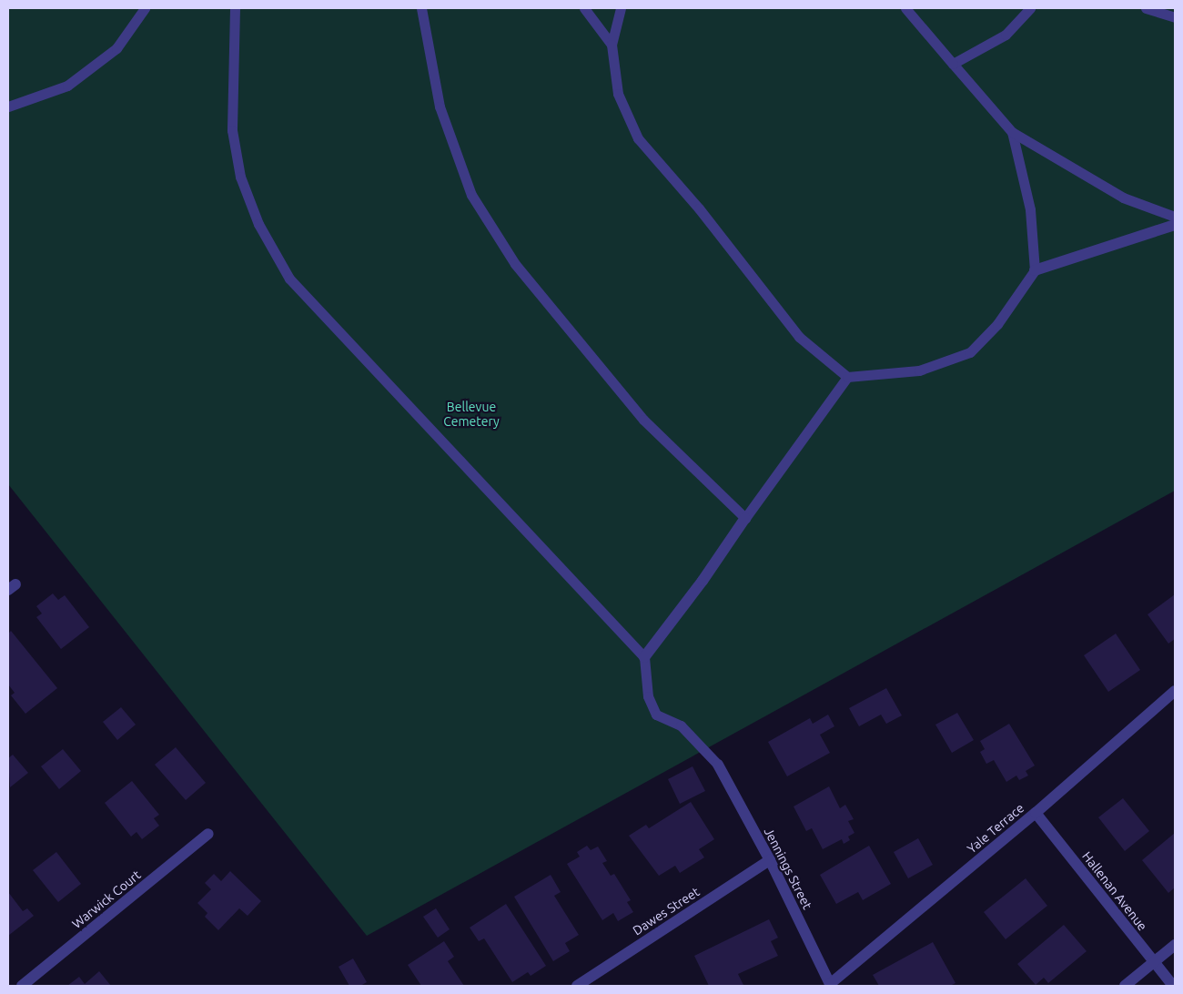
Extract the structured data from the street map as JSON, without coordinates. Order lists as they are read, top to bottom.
{
  "streets": {
    "street": [
      "Yale Terrace",
      "Jennings Street",
      "Hallenan Avenue",
      "Warwick Court",
      "Dawes Street"
    ]
  },
  "crossings": [
    ["Yale Terrace", "Jennings Street"],
    ["Yale Terrace", "Hallenan Avenue"],
    ["Jennings Street", "Dawes Street"]
  ],
  "parks": ["Bellevue Cemetery"]
}
